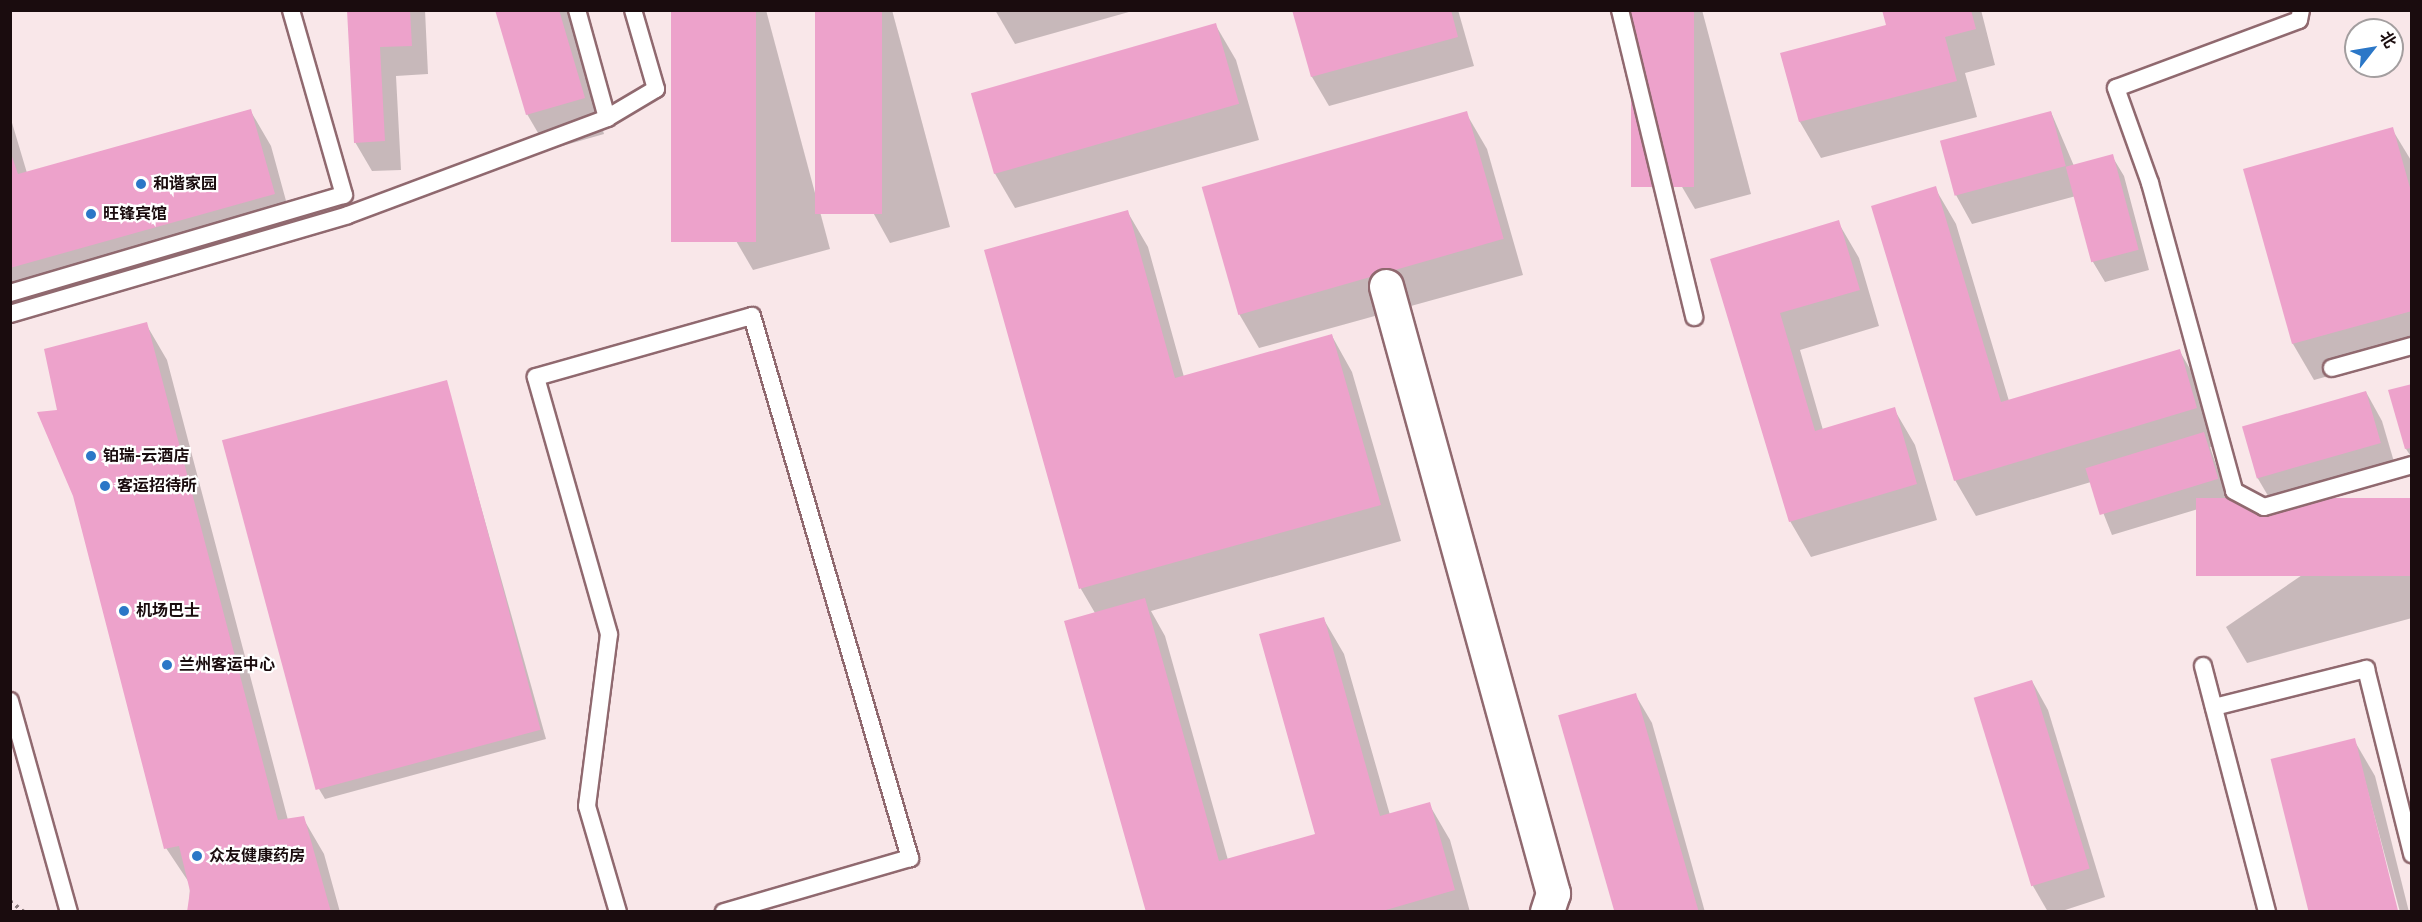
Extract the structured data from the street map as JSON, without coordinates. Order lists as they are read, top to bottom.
{
  "places": [
    "和谐家园",
    "旺锋宾馆",
    "铂瑞-云酒店",
    "客运招待所",
    "机场巴士",
    "兰州客运中心",
    "众友健康药房"
  ],
  "north": "top right"
}
